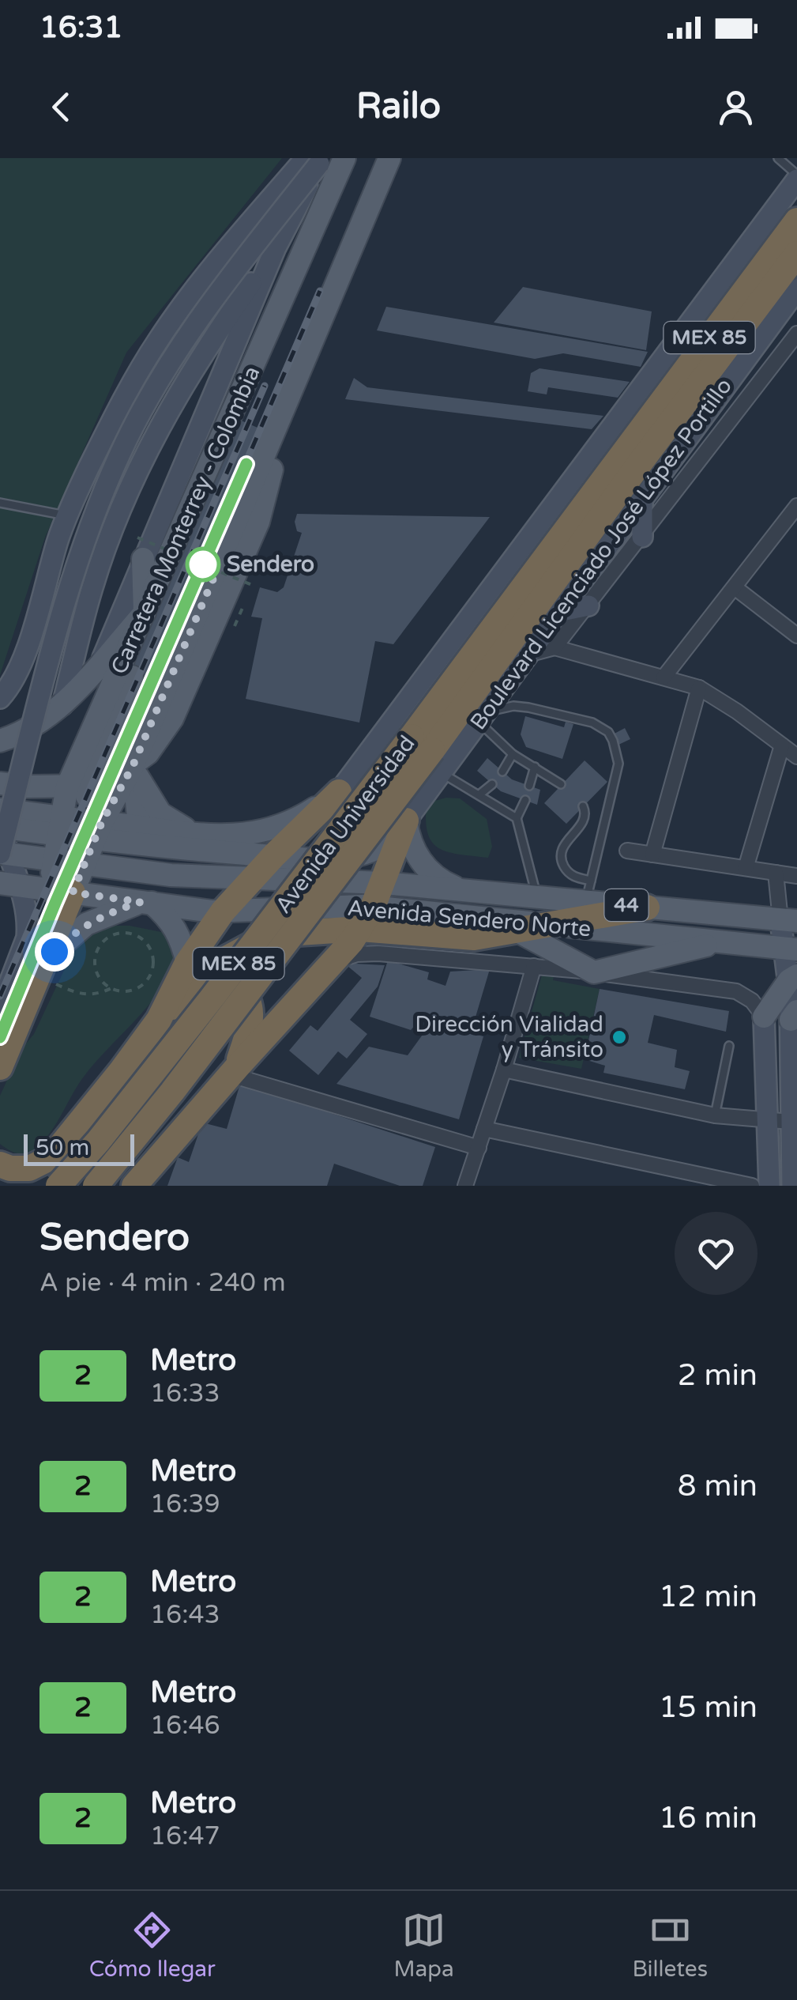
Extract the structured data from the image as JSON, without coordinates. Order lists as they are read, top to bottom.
{
  "streets": {
    "highway": ["MEX 85", "Boulevard Licenciado José López Portillo", "Avenida Universidad"],
    "main road": ["Carretera Monterrey - Colombia", "44", "Avenida Sendero Norte"]
  },
  "crossings": [
    ["Carretera Monterrey - Colombia", "Avenida Sendero Norte"],
    ["Boulevard Licenciado José López Portillo", "Avenida Universidad"]
  ],
  "places": ["Sendero", "Dirección Vialidad y Tránsito"],
  "lines": ["metro line 2"],
  "scale_bar": "50 m",
  "page": {
    "status": "16:31",
    "header": "Railo",
    "scale": "50 m",
    "heading": ["Sendero", "A pie · 4 min · 240 m"],
    "list": [
      {
        "mark": "2",
        "name": "Metro",
        "note": "16:33",
        "value": "2 min"
      },
      {
        "mark": "2",
        "name": "Metro",
        "note": "16:39",
        "value": "8 min"
      },
      {
        "mark": "2",
        "name": "Metro",
        "note": "16:43",
        "value": "12 min"
      },
      {
        "mark": "2",
        "name": "Metro",
        "note": "16:46",
        "value": "15 min"
      },
      {
        "mark": "2",
        "name": "Metro",
        "note": "16:47",
        "value": "16 min"
      }
    ],
    "tabs": ["Cómo llegar", "Mapa", "Billetes"]
  }
}
